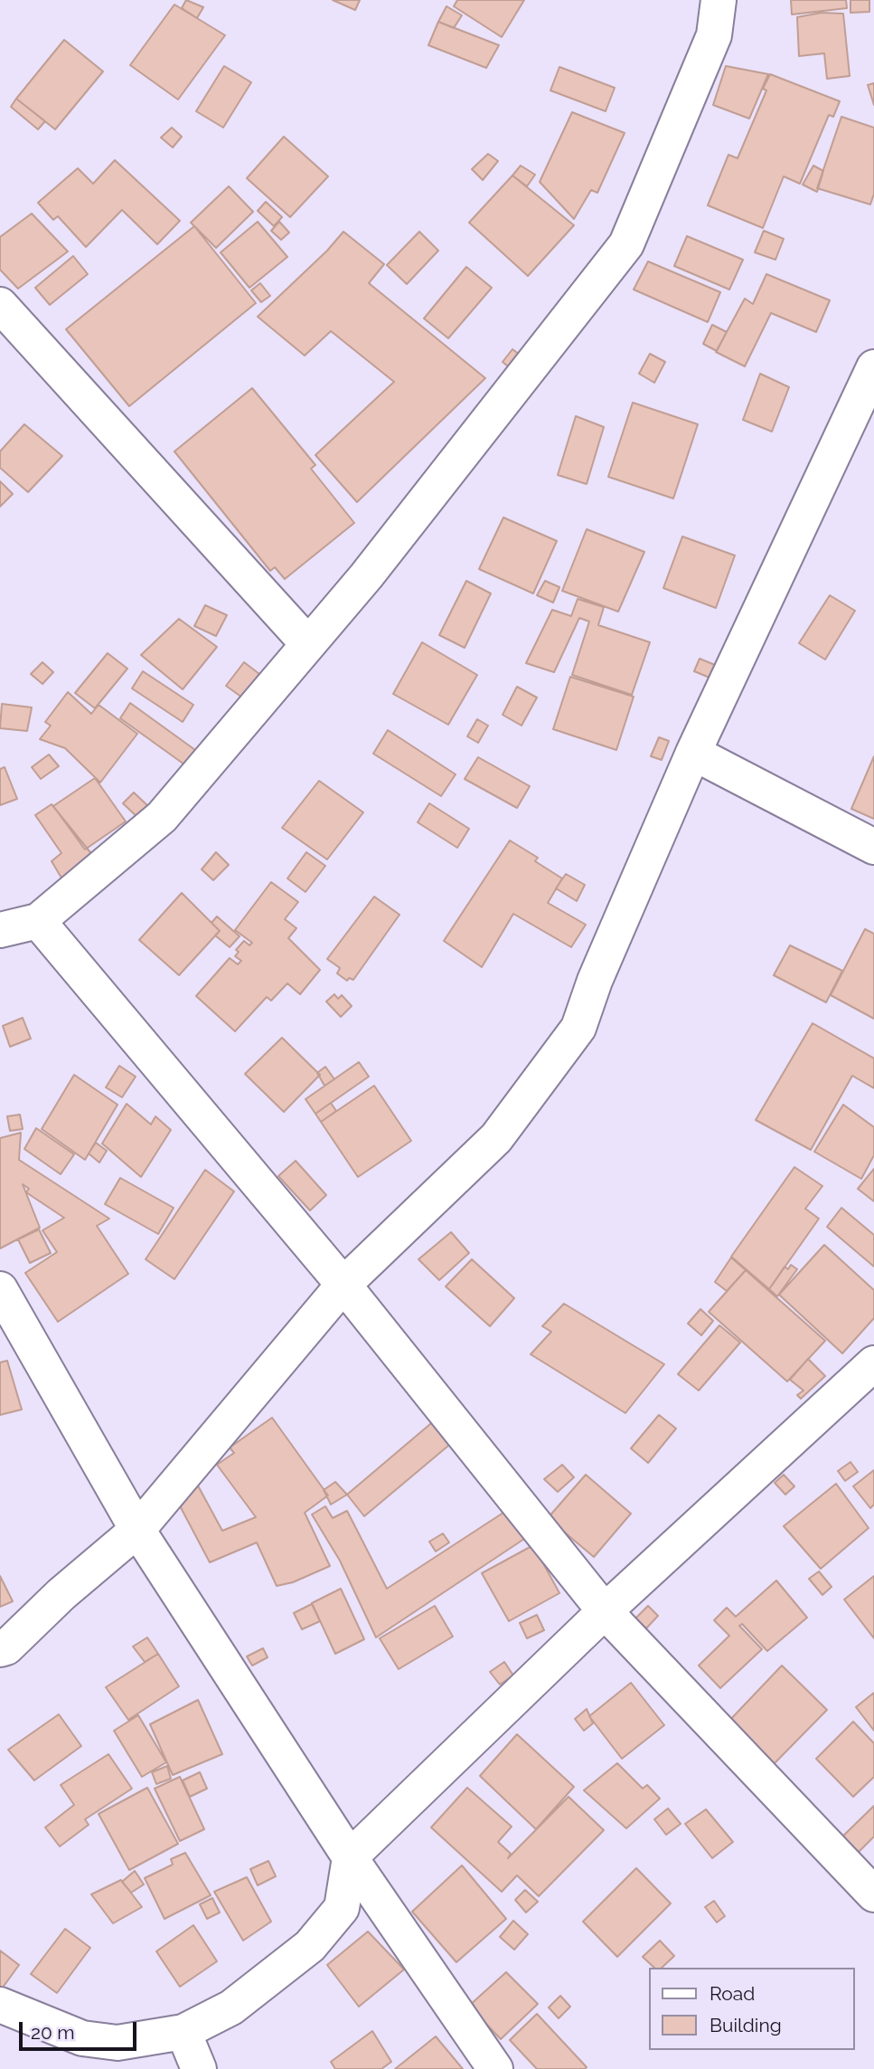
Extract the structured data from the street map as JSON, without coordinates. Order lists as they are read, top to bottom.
{
  "legend": ["Road", "Building"],
  "scale_bar": "20 m"
}
